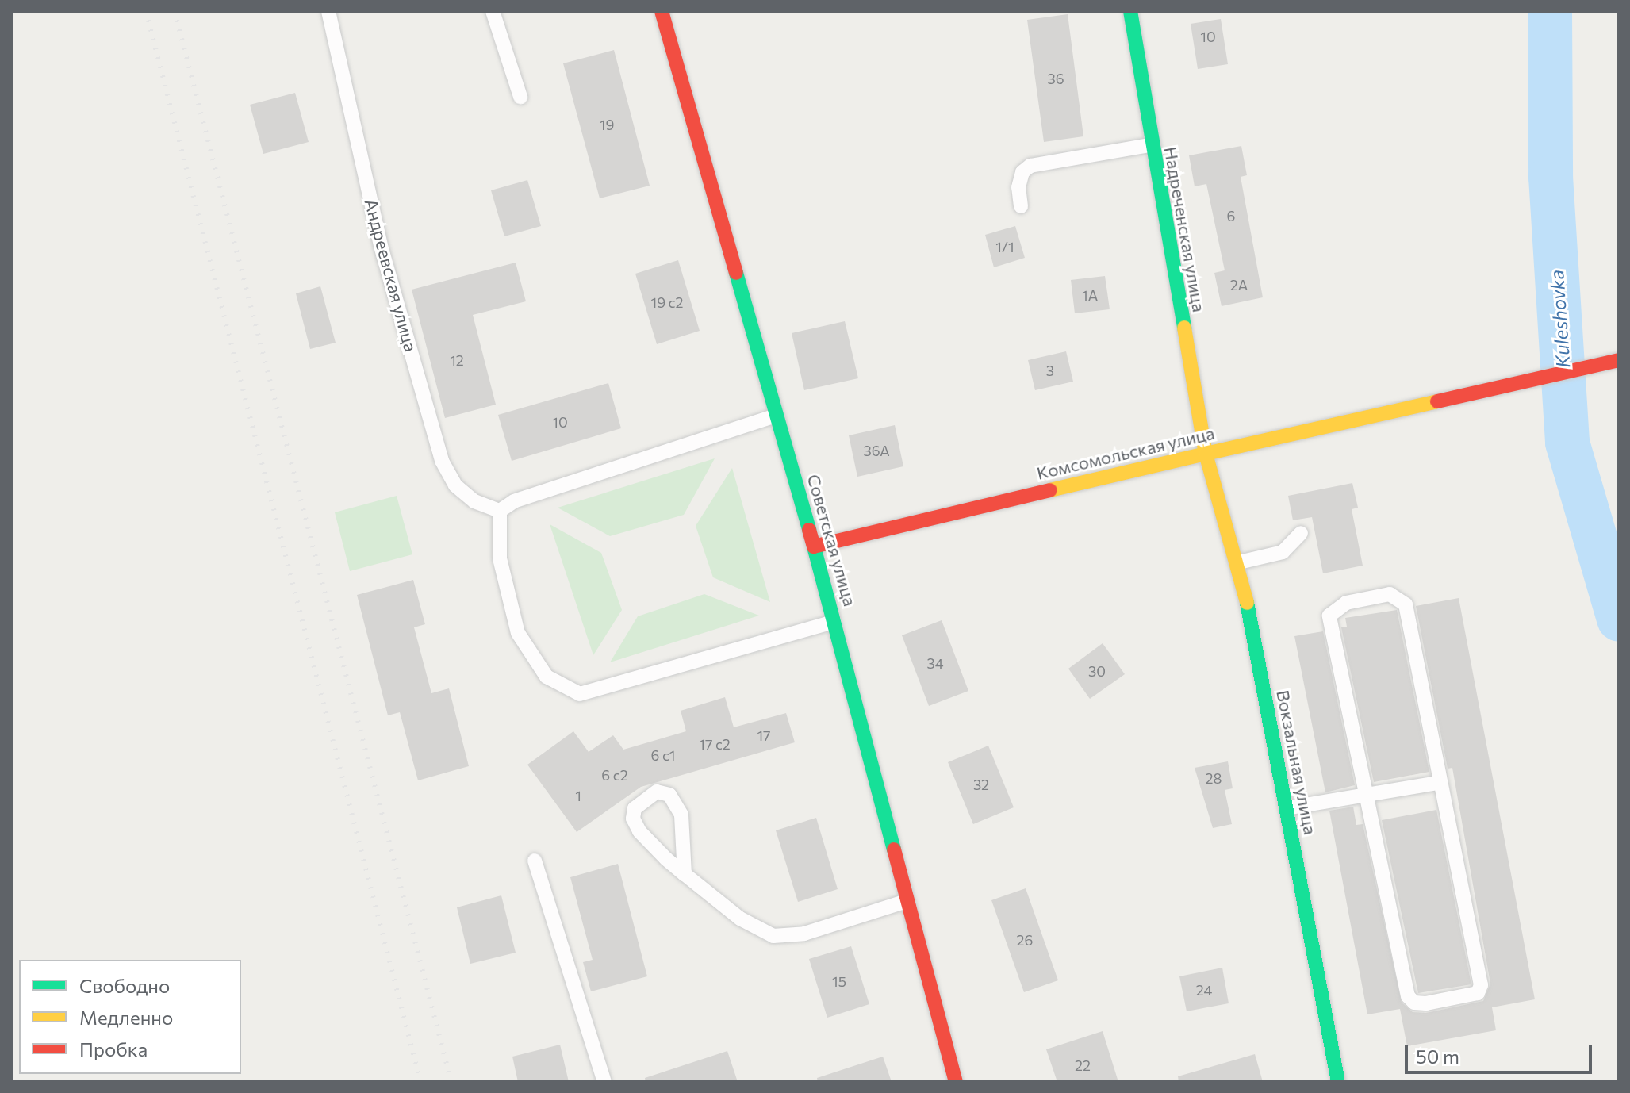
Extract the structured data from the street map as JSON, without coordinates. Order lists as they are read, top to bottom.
{
  "streets": {
    "main road": [
      "Надреченская улица",
      "Комсомольская улица",
      "Советская улица",
      "Вокзальная улица"
    ],
    "lane": ["Андреевская улица"]
  },
  "crossings": [
    ["Надреченская улица", "Комсомольская улица"],
    ["Надреченская улица", "Вокзальная улица"],
    ["Комсомольская улица", "Советская улица"],
    ["Комсомольская улица", "Вокзальная улица"]
  ],
  "water": ["Kuleshovka"],
  "house_numbers": [
    "10",
    "36",
    "19",
    "6",
    "1/1",
    "2А",
    "1А",
    "19 с2",
    "12",
    "3",
    "10",
    "36А",
    "34",
    "30",
    "17",
    "17 с2",
    "6 с1",
    "6 с2",
    "28",
    "32",
    "1",
    "26",
    "15",
    "24",
    "22"
  ],
  "legend": ["Свободно", "Медленно", "Пробка"],
  "scale_bar": "50 m"
}
